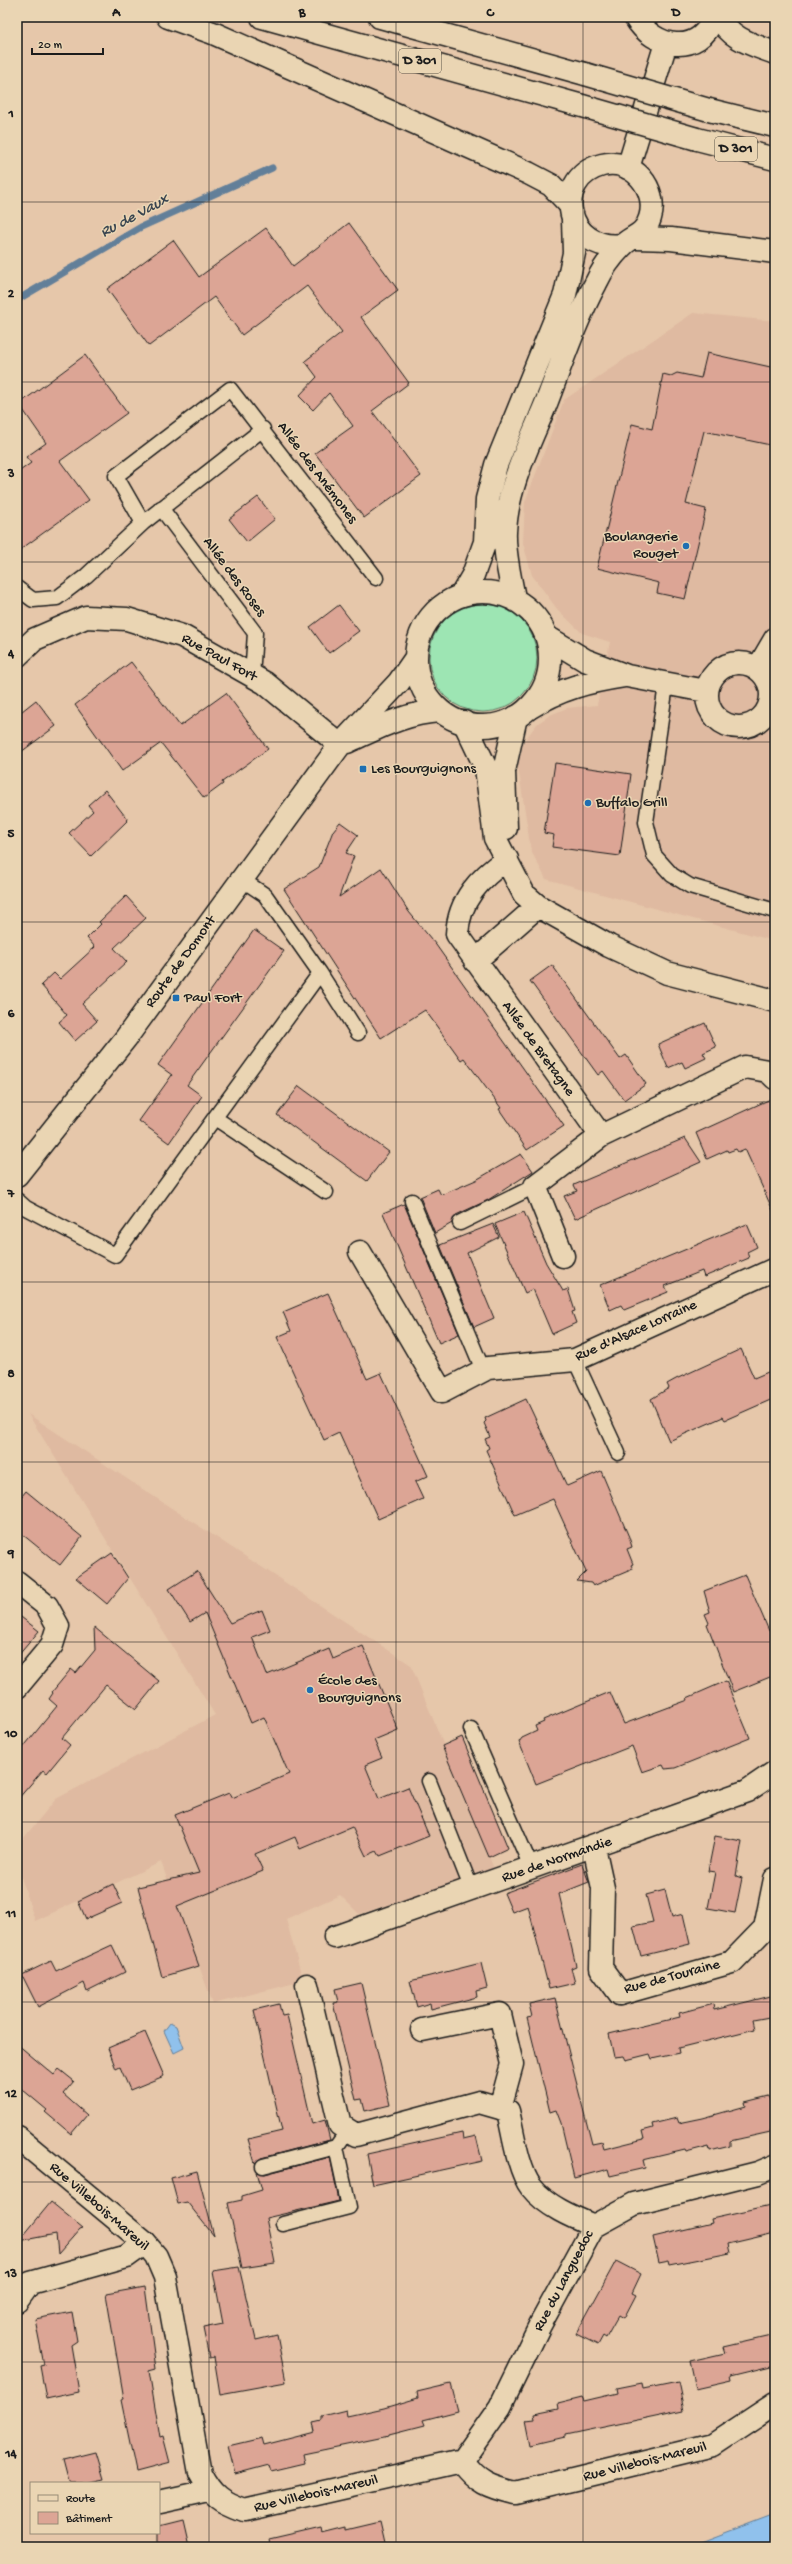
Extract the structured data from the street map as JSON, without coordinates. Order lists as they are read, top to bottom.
{
  "streets": {
    "main road": [
      "D 301",
      "Rue Paul Fort",
      "Route de Domont",
      "Allée de Bretagne",
      "Rue d'Alsace Lorraine",
      "Rue de Normandie",
      "Rue de Touraine",
      "Rue Villebois-Mareuil",
      "Rue du Languedoc"
    ],
    "lane": ["Allée des Anémones", "Allée des Roses"]
  },
  "crossings": [
    ["Allée des Roses", "Rue Paul Fort"],
    ["Rue Paul Fort", "Route de Domont"],
    ["Rue de Normandie", "Rue de Touraine"],
    ["Rue Villebois-Mareuil", "Rue du Languedoc"]
  ],
  "water": ["Ru de Vaux"],
  "places": {
    "other": ["Boulangerie Rouget", "Buffalo Grill", "École des Bourguignons"],
    "transit": ["Les Bourguignons", "Paul Fort"]
  },
  "legend": ["Route", "Bâtiment"],
  "scale_bar": "20 m",
  "grid": {
    "columns": [
      "A",
      "B",
      "C",
      "D"
    ],
    "rows": [
      "1",
      "2",
      "3",
      "4",
      "5",
      "6",
      "7",
      "8",
      "9",
      "10",
      "11",
      "12",
      "13",
      "14"
    ]
  }
}
